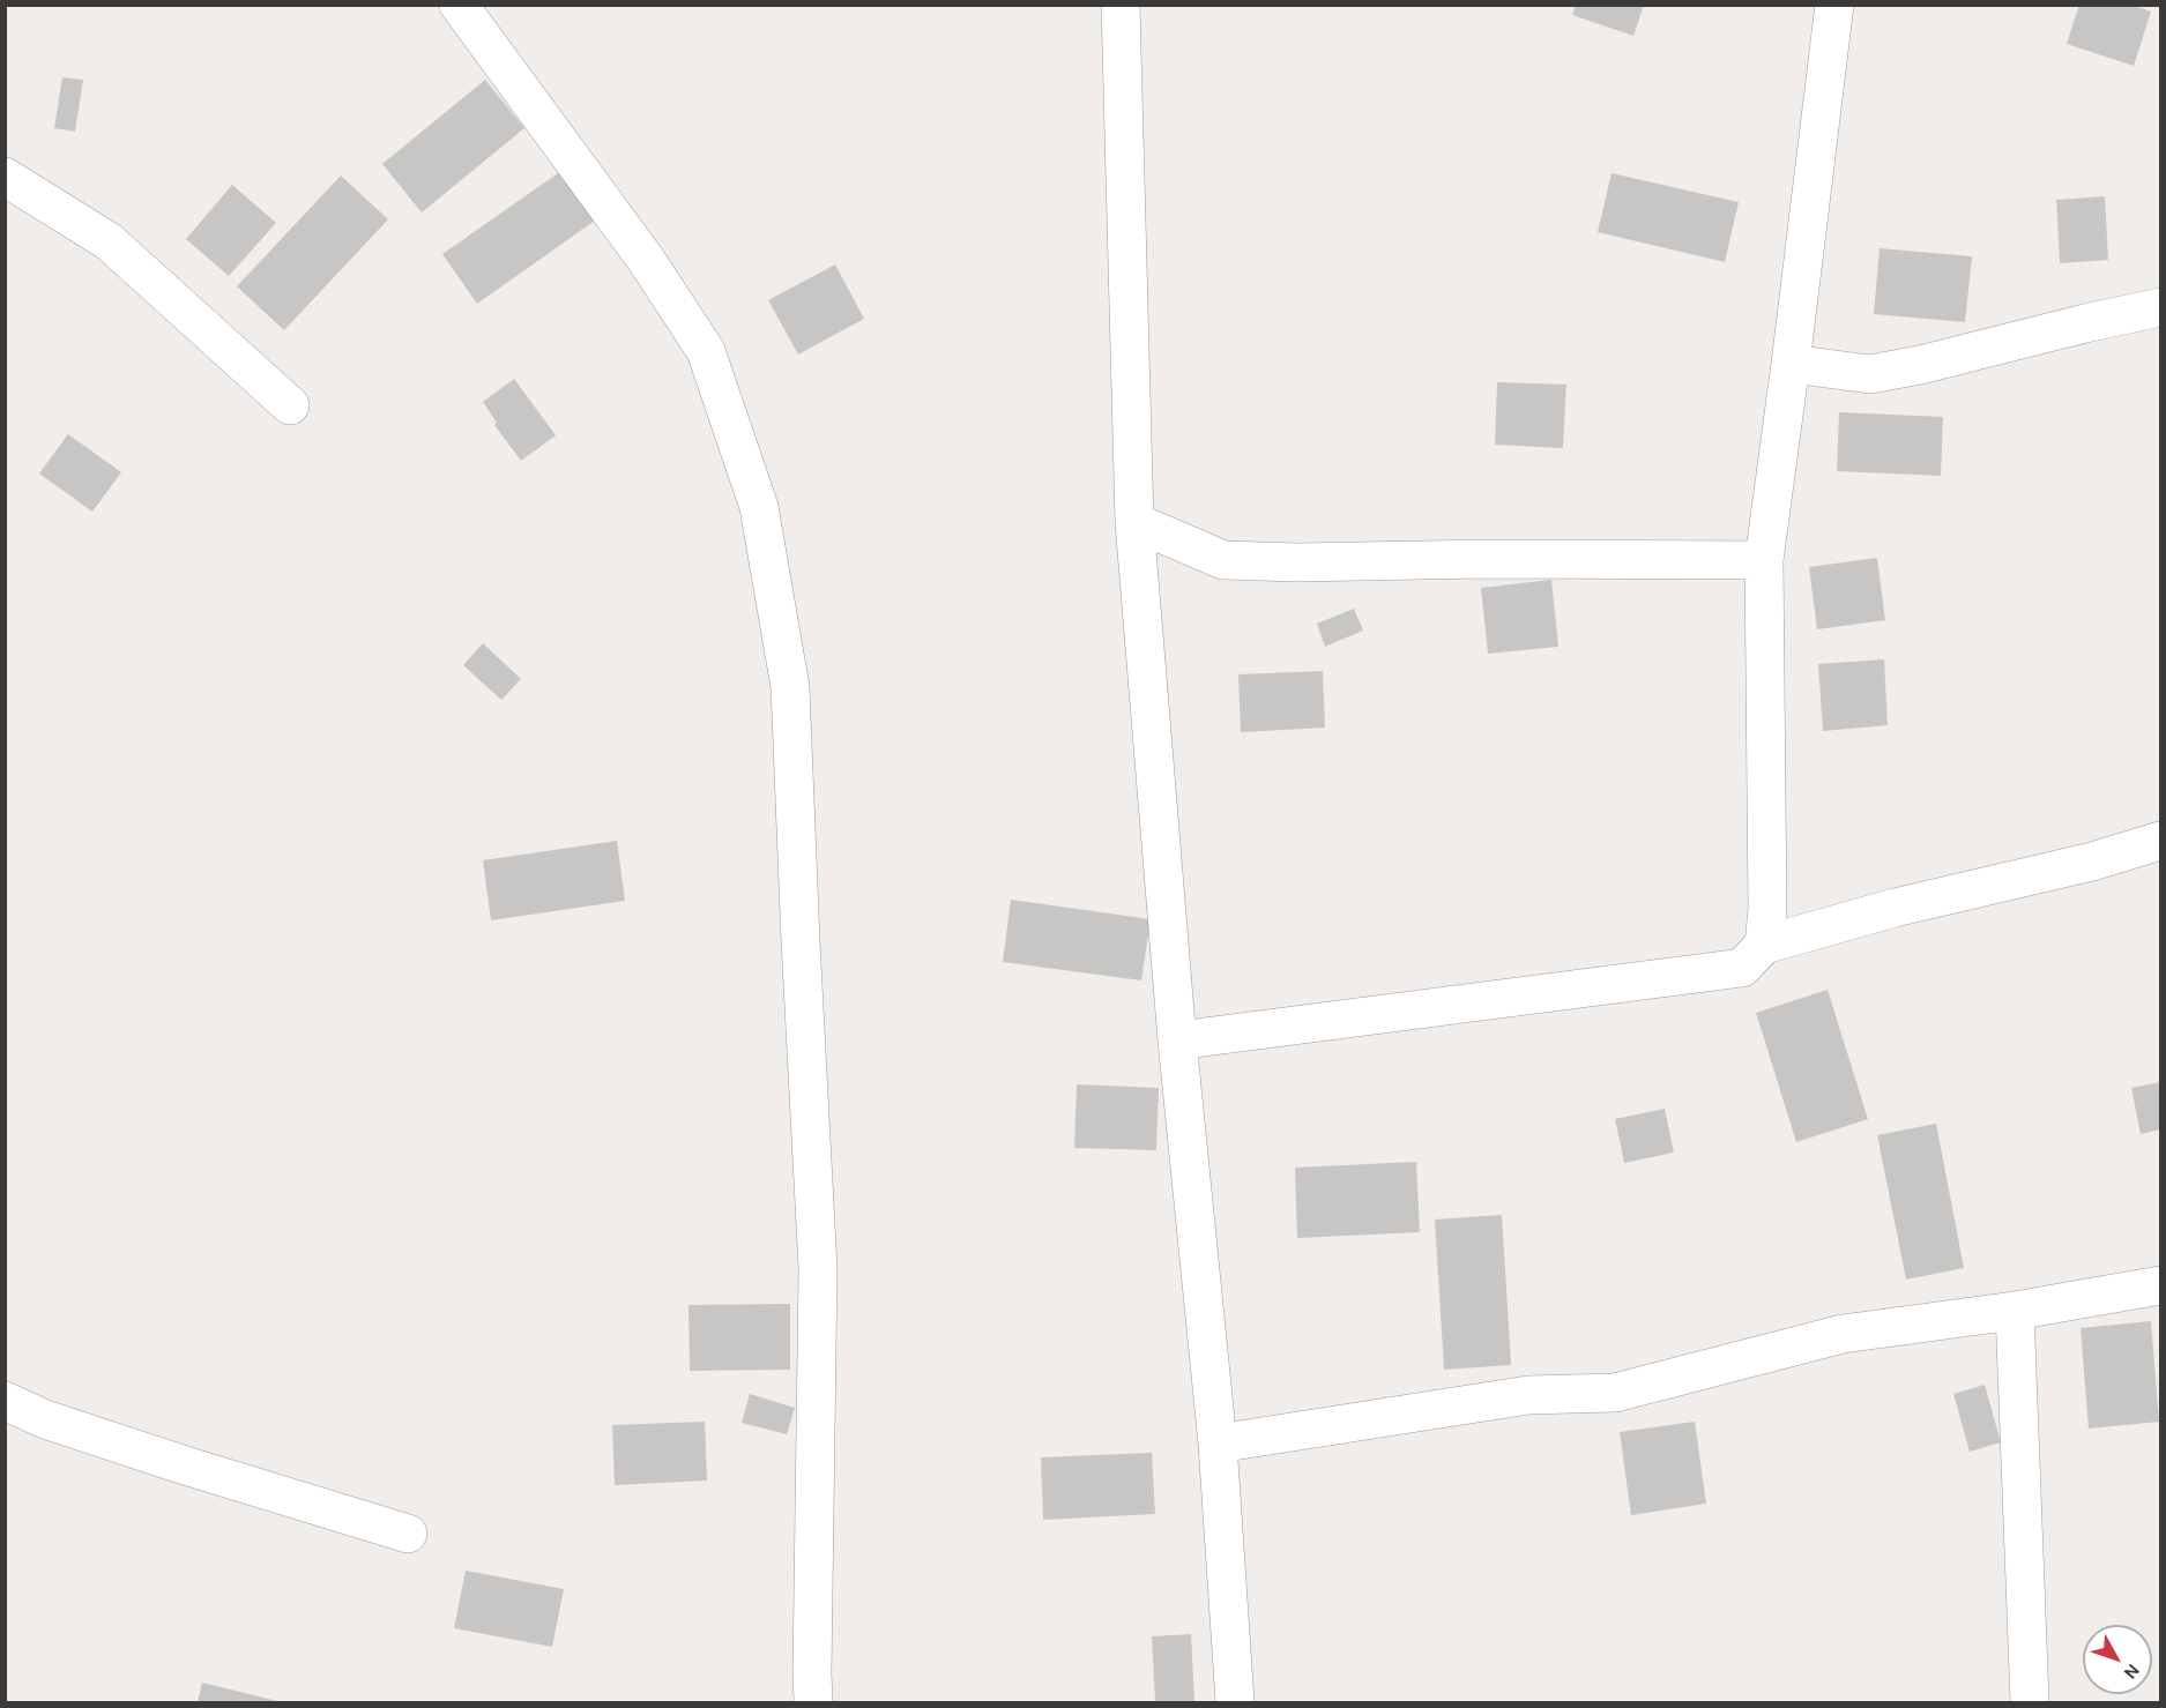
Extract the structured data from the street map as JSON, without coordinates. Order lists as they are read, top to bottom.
{
  "north": "bottom right"
}
